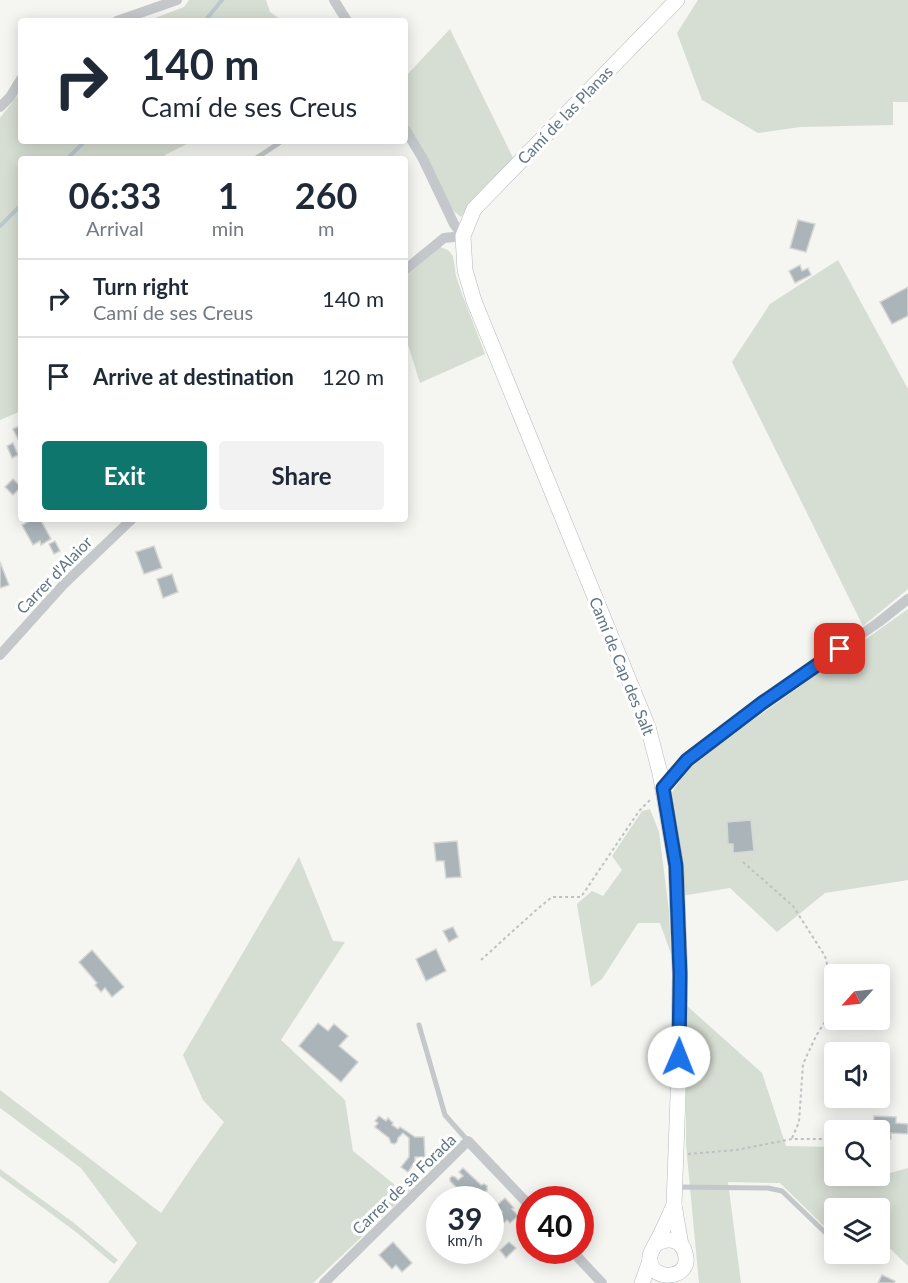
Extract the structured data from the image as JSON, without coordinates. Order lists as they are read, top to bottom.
{
  "streets": {
    "street": [
      "Camí de las Planas",
      "Carrer d'Alaior",
      "Camí de Cap des Salt",
      "Carrer de sa Forada"
    ]
  },
  "crossings": [
    ["Camí de las Planas", "Camí de Cap des Salt"]
  ],
  "north": "bottom left",
  "page": {
    "turn": ["140 m", "Camí de ses Creus"],
    "eta": [
      "06:33",
      "Arrival",
      "1",
      "min",
      "260",
      "m"
    ],
    "list": [
      {
        "name": "Turn right",
        "note": "Camí de ses Creus",
        "value": "140 m"
      },
      {
        "name": "Arrive at destination",
        "value": "120 m"
      }
    ],
    "buttons": ["Exit", "Share"],
    "speed": "39 km/h",
    "limit": "40"
  }
}
